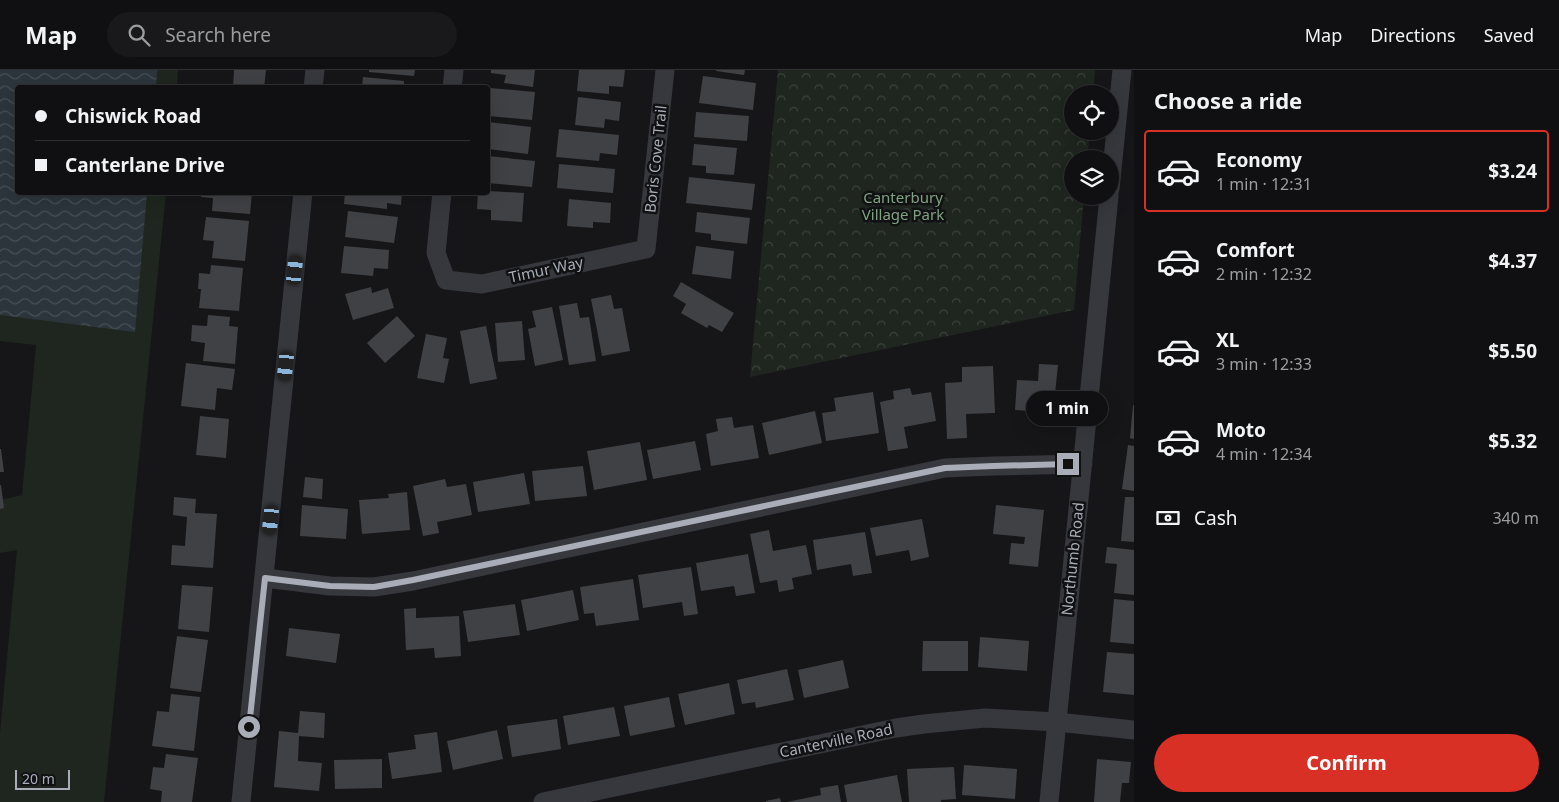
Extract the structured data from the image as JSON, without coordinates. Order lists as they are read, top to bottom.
{
  "streets": {
    "street": [
      "Boris Cove Trail",
      "Timur Way",
      "Northumb Road",
      "Canterville Road"
    ]
  },
  "crossings": [
    ["Boris Cove Trail", "Timur Way"],
    ["Northumb Road", "Canterville Road"]
  ],
  "parks": ["Canterbury Village Park"],
  "scale_bar": "20 m",
  "page": {
    "header": "Map",
    "search": "Search here",
    "nav": ["Map", "Directions", "Saved"],
    "heading": "Choose a ride",
    "banner": ["Chiswick Road", "Canterlane Drive"],
    "list": [
      {
        "name": "Economy",
        "note": "1 min · 12:31",
        "value": "$3.24"
      },
      {
        "name": "Comfort",
        "note": "2 min · 12:32",
        "value": "$4.37"
      },
      {
        "name": "XL",
        "note": "3 min · 12:33",
        "value": "$5.50"
      },
      {
        "name": "Moto",
        "note": "4 min · 12:34",
        "value": "$5.32"
      }
    ],
    "bubble": "1 min",
    "pay": ["Cash", "340 m"],
    "buttons": "Confirm",
    "scale": "20 m"
  }
}
